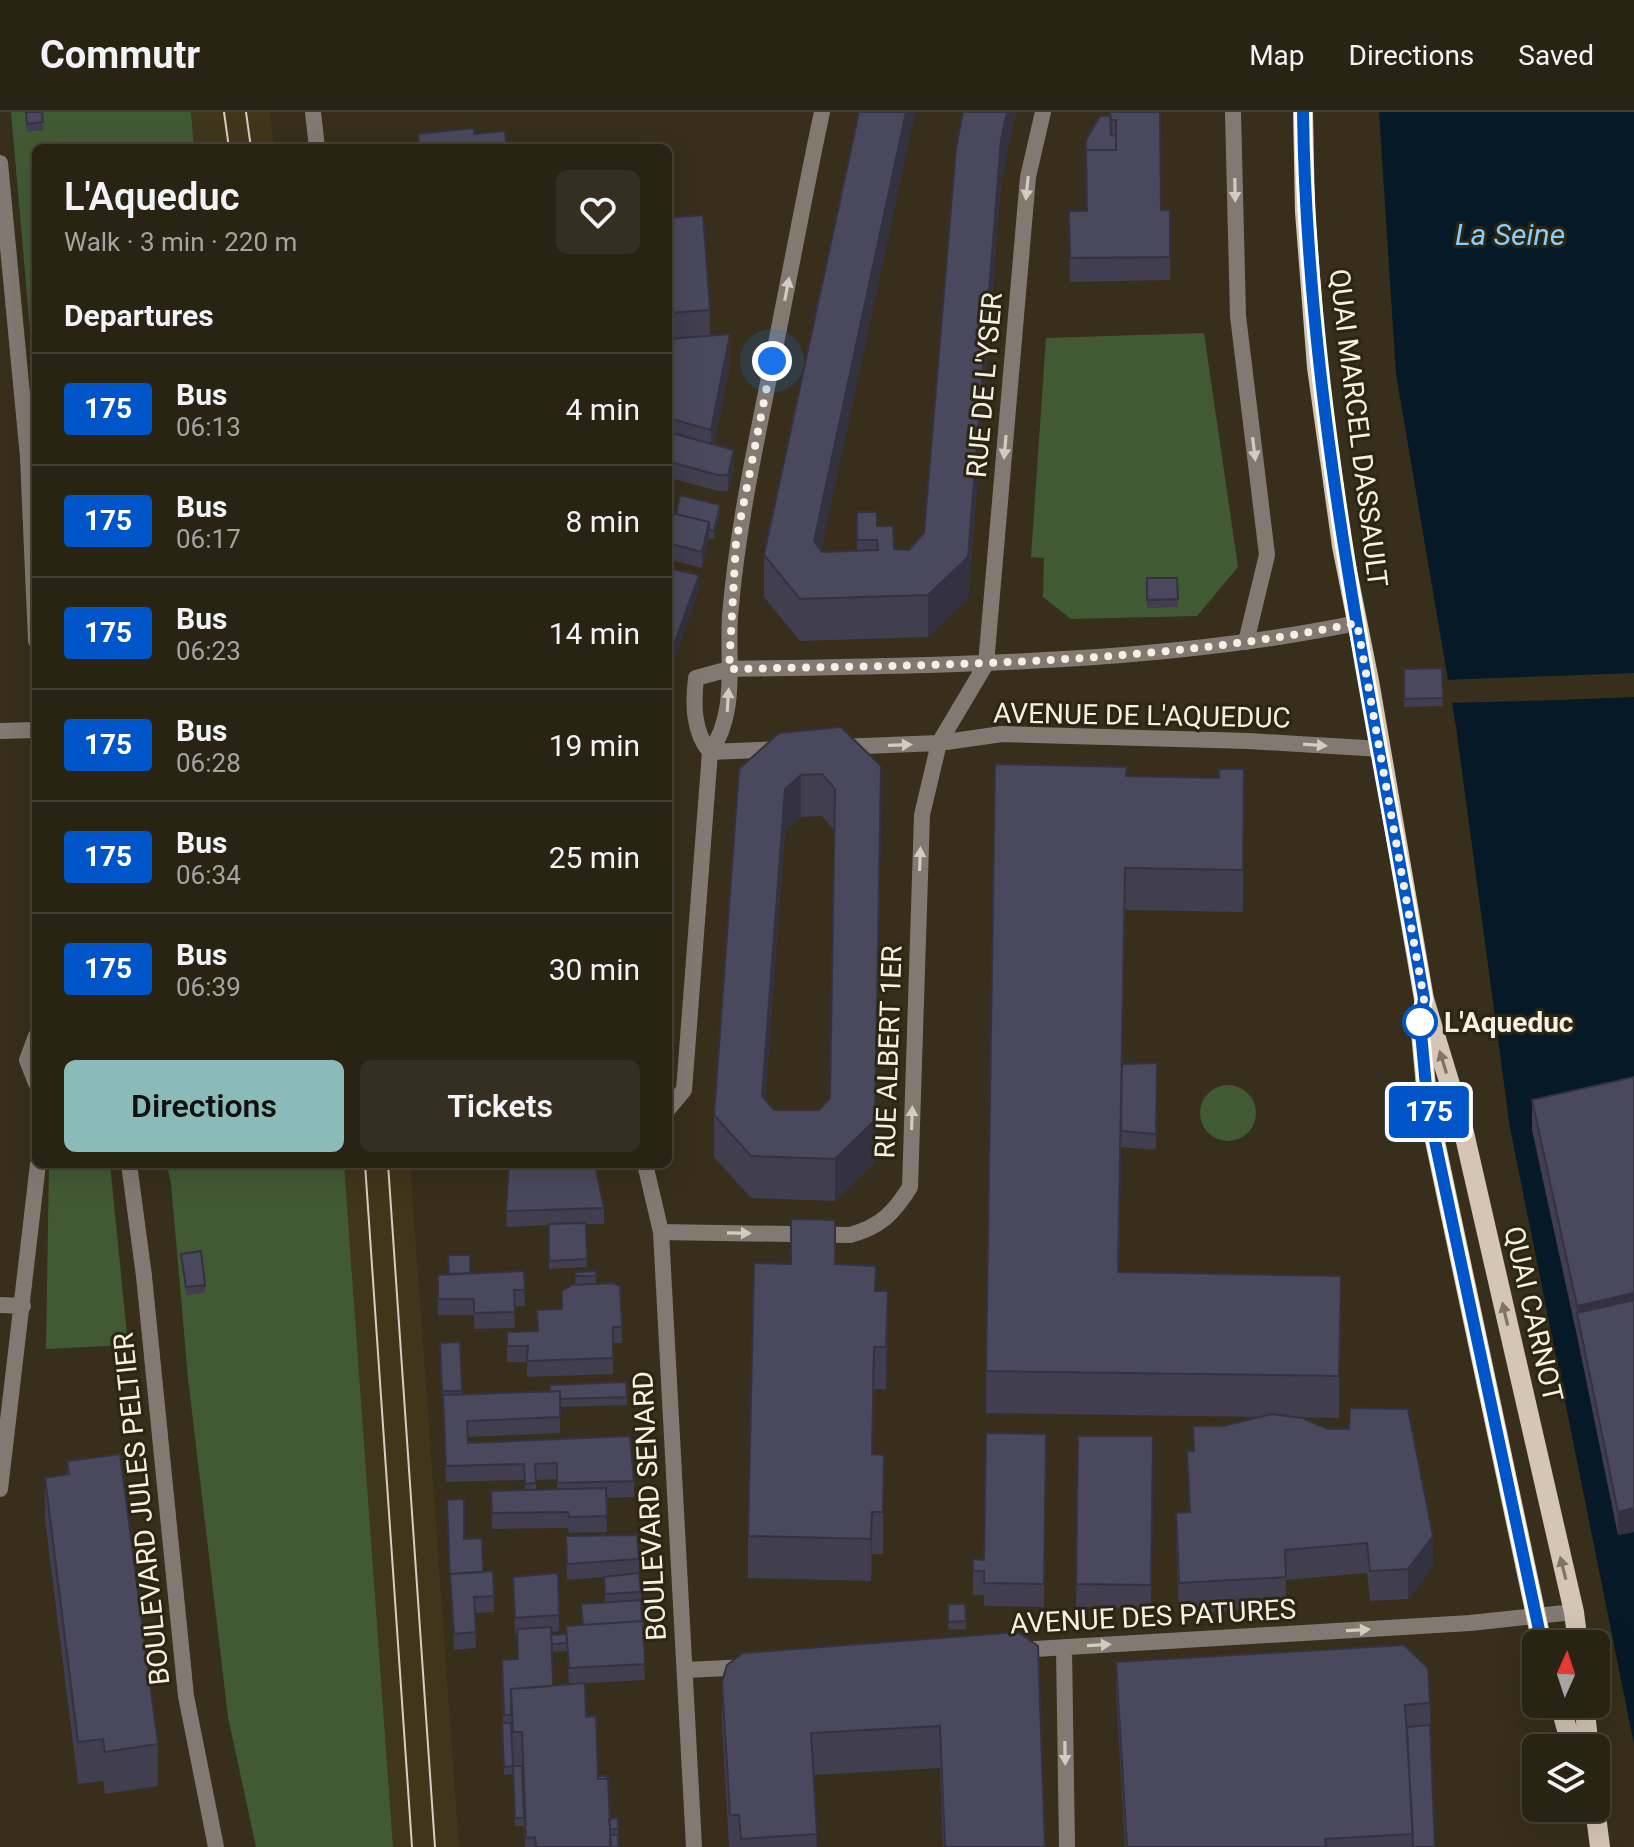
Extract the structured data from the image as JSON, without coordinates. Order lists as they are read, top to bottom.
{
  "streets": {
    "main road": ["QUAI MARCEL DASSAULT", "QUAI CARNOT"],
    "street": [
      "RUE DE L'YSER",
      "AVENUE DE L'AQUEDUC",
      "RUE ALBERT 1ER",
      "BOULEVARD SENARD",
      "BOULEVARD JULES PELTIER",
      "AVENUE DES PATURES"
    ]
  },
  "crossings": [
    ["RUE DE L'YSER", "AVENUE DE L'AQUEDUC"],
    ["RUE DE L'YSER", "RUE ALBERT 1ER"],
    ["QUAI MARCEL DASSAULT", "AVENUE DE L'AQUEDUC"],
    ["QUAI MARCEL DASSAULT", "QUAI CARNOT"],
    ["AVENUE DE L'AQUEDUC", "RUE ALBERT 1ER"],
    ["AVENUE DE L'AQUEDUC", "QUAI CARNOT"],
    ["RUE ALBERT 1ER", "BOULEVARD SENARD"],
    ["QUAI CARNOT", "AVENUE DES PATURES"]
  ],
  "one_way": ["RUE DE L'YSER", "AVENUE DES PATURES"],
  "water": ["La Seine"],
  "places": ["L'Aqueduc"],
  "lines": ["bus line 175"],
  "north": "top",
  "page": {
    "header": "Commutr",
    "nav": ["Map", "Directions", "Saved"],
    "on_map": "175",
    "heading": [
      ["L'Aqueduc", "Walk · 3 min · 220 m"],
      "Departures"
    ],
    "list": [
      {
        "mark": "175",
        "name": "Bus",
        "note": "06:13",
        "value": "4 min"
      },
      {
        "mark": "175",
        "name": "Bus",
        "note": "06:17",
        "value": "8 min"
      },
      {
        "mark": "175",
        "name": "Bus",
        "note": "06:23",
        "value": "14 min"
      },
      {
        "mark": "175",
        "name": "Bus",
        "note": "06:28",
        "value": "19 min"
      },
      {
        "mark": "175",
        "name": "Bus",
        "note": "06:34",
        "value": "25 min"
      },
      {
        "mark": "175",
        "name": "Bus",
        "note": "06:39",
        "value": "30 min"
      }
    ],
    "buttons": ["Directions", "Tickets"]
  }
}
